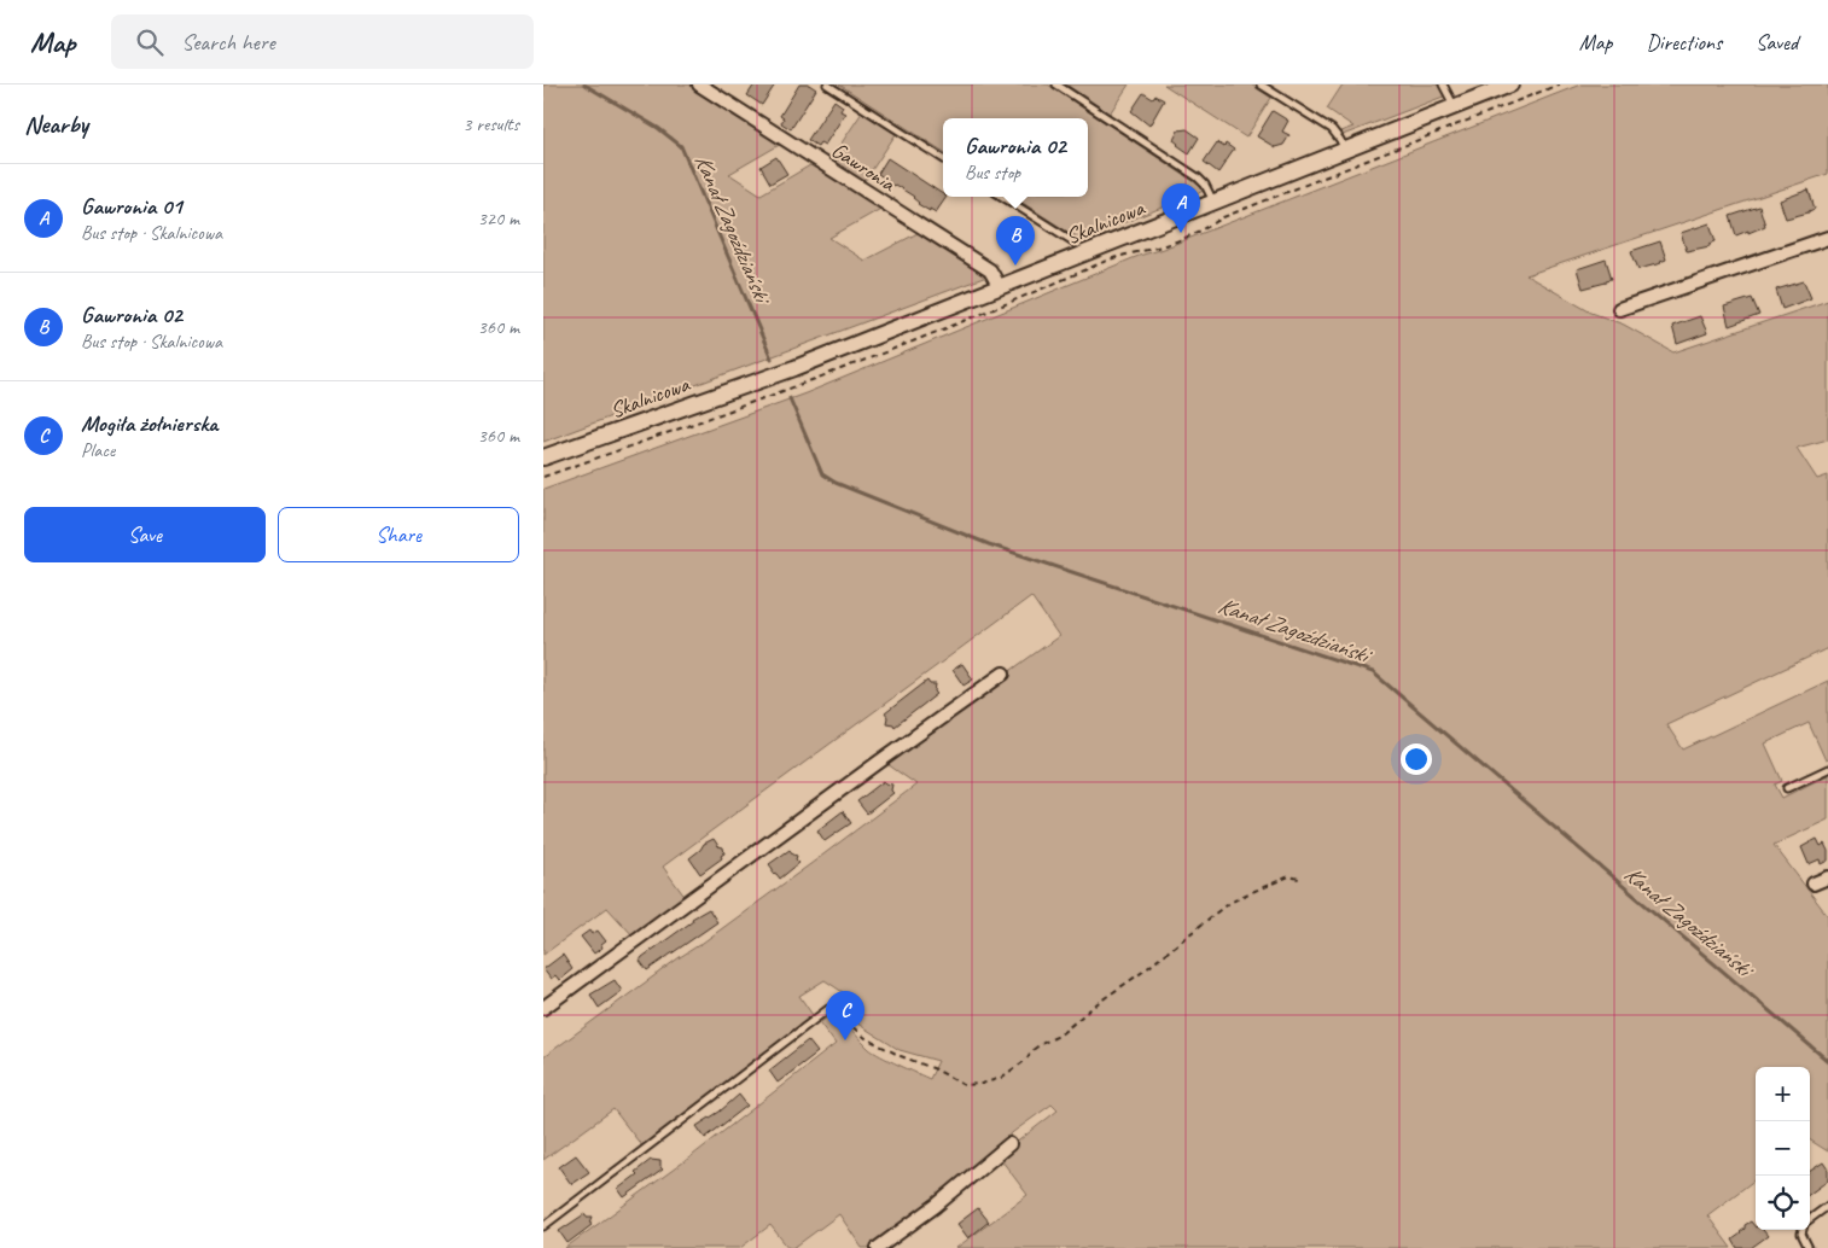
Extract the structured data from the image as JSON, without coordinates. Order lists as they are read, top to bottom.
{
  "streets": {
    "street": ["Gawronia", "Skalnicowa"]
  },
  "crossings": [
    ["Gawronia", "Skalnicowa"]
  ],
  "water": ["Kanał Zagoździański"],
  "page": {
    "header": "Map",
    "search": "Search here",
    "nav": ["Map", "Directions", "Saved"],
    "heading": ["Nearby", "3 results"],
    "popup": ["Gawronia 02", "Bus stop"],
    "list": [
      {
        "mark": "A",
        "name": "Gawronia 01",
        "note": "Bus stop · Skalnicowa",
        "value": "320 m"
      },
      {
        "mark": "B",
        "name": "Gawronia 02",
        "note": "Bus stop · Skalnicowa",
        "value": "360 m"
      },
      {
        "mark": "C",
        "name": "Mogiła żołnierska",
        "note": "Place",
        "value": "360 m"
      }
    ],
    "pins": ["A", "B", "C"],
    "buttons": ["Save", "Share"],
    "map_buttons": ["+", "−"]
  }
}
